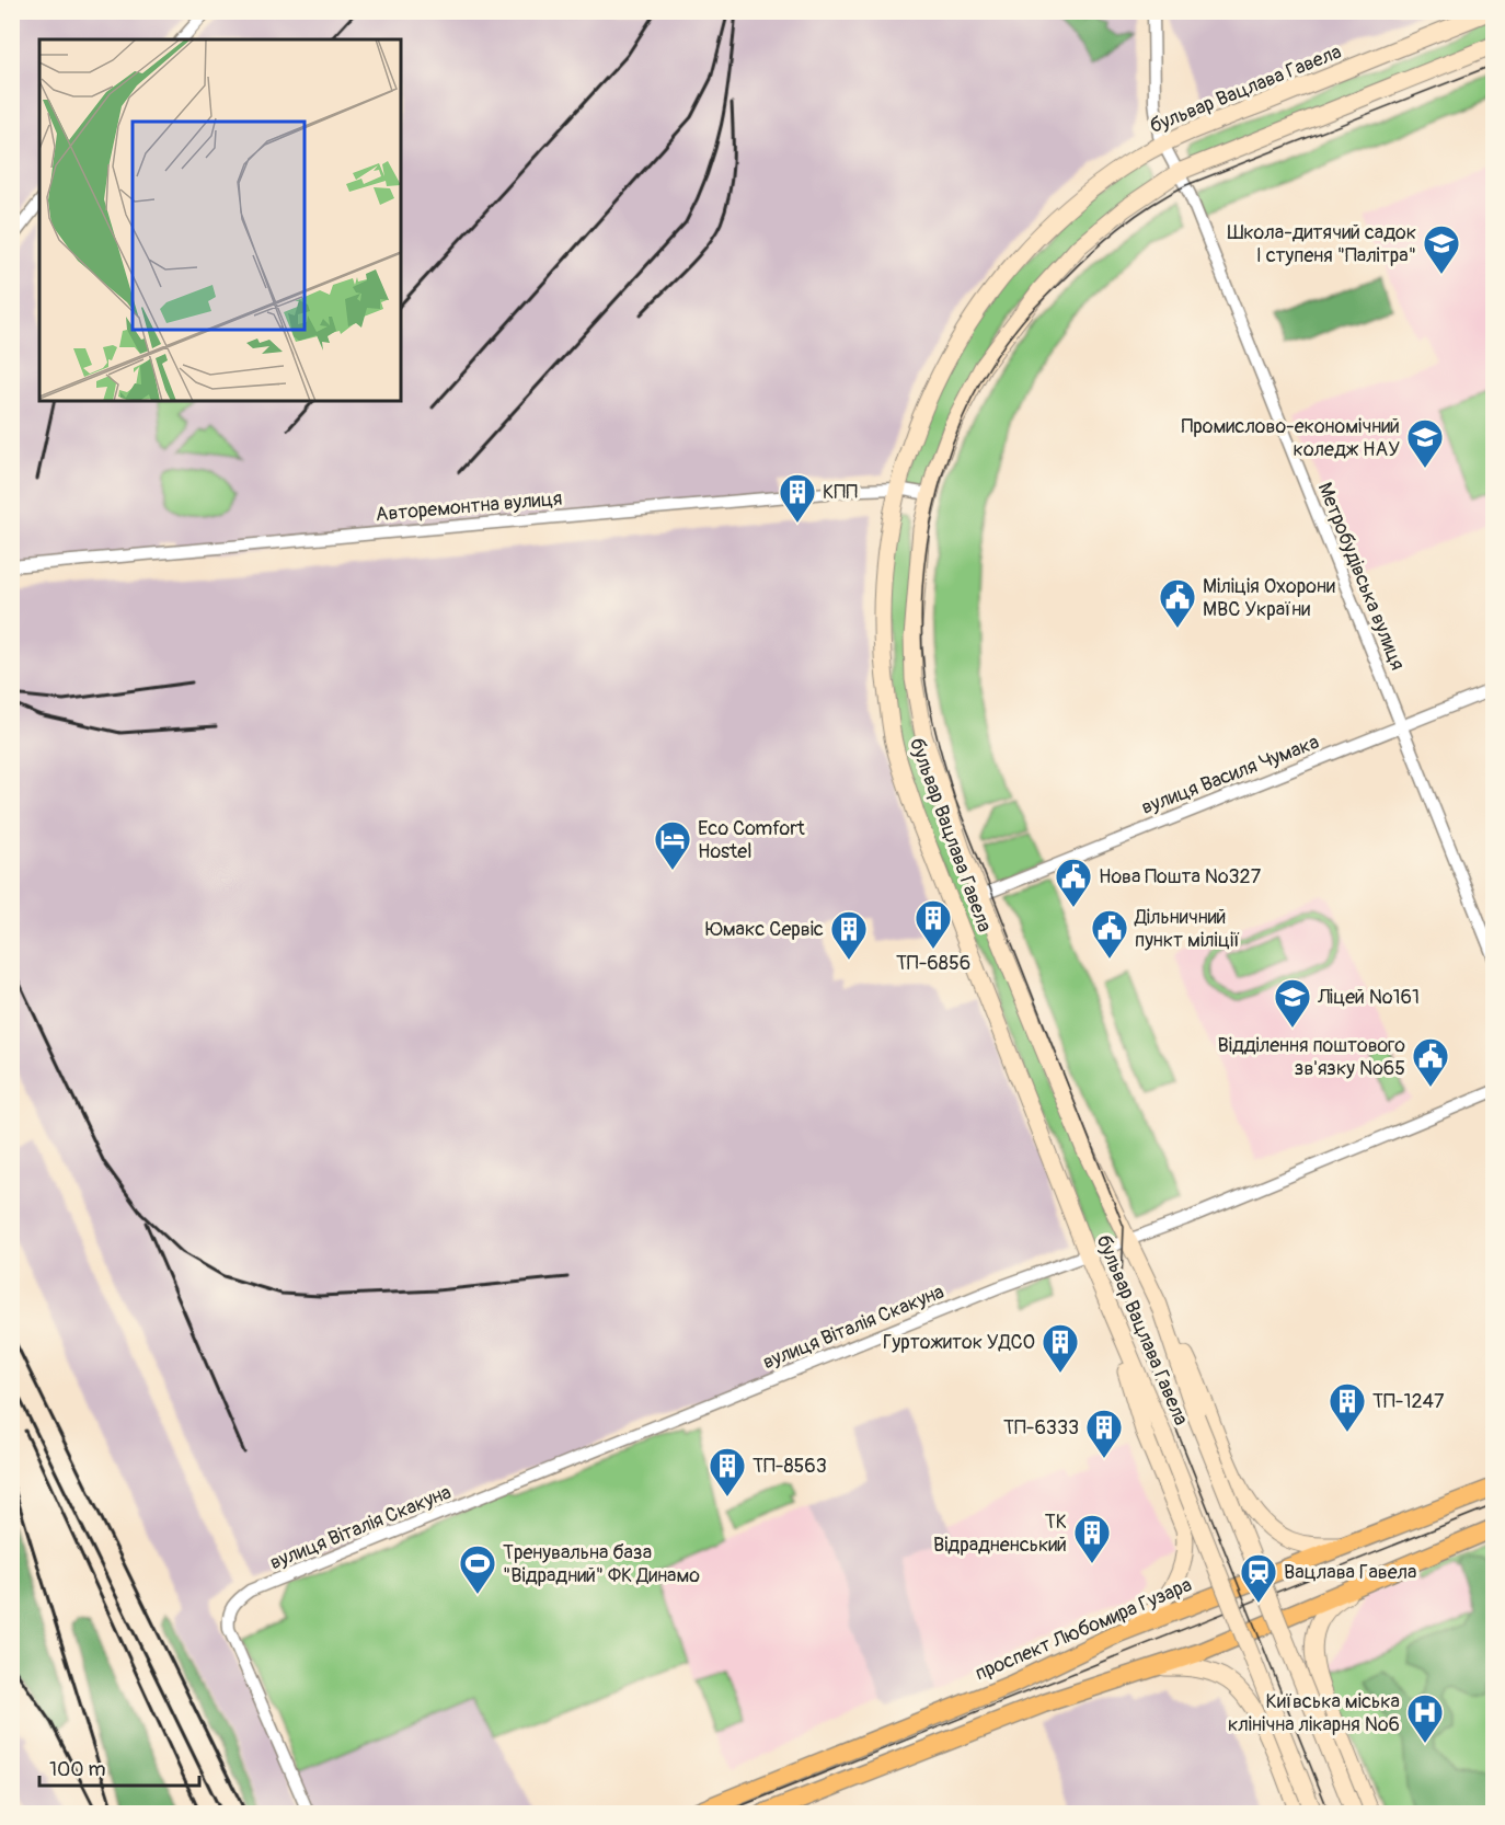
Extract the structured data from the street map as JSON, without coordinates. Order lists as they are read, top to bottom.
{
  "streets": {
    "main road": ["бульвар Вацлава Гавела", "проспект Любомира Гузара"],
    "street": [
      "Авторемонтна вулиця",
      "Метробудівська вулиця",
      "вулиця Василя Чумака",
      "вулиця Віталія Скакуна"
    ]
  },
  "crossings": [
    ["бульвар Вацлава Гавела", "Авторемонтна вулиця"],
    ["бульвар Вацлава Гавела", "Метробудівська вулиця"],
    ["бульвар Вацлава Гавела", "вулиця Василя Чумака"],
    ["бульвар Вацлава Гавела", "вулиця Віталія Скакуна"],
    ["Метробудівська вулиця", "вулиця Василя Чумака"]
  ],
  "places": {
    "school or university": ["Школа-дитячий садок І ступеня \"Палітра\"", "Промислово-економічний коледж НАУ", "Ліцей №161"],
    "building": [
      "КПП",
      "ТП-6856",
      "Юмакс Сервіс",
      "Гуртожиток УДСО",
      "ТП-1247",
      "ТП-6333",
      "ТП-8563",
      "ТК Відрадненський"
    ],
    "public building": [
      "Міліція Охорони МВС України",
      "Нова Пошта №327",
      "Дільничний пункт міліції",
      "Відділення поштового зв'язку №65"
    ],
    "hotel": ["Eco Comfort Hostel"],
    "sports": ["Тренувальна база \"Відрадний\" ФК Динамо"],
    "station": ["Вацлава Гавела"],
    "hospital": ["Київська міська клінічна лікарня №6"]
  },
  "scale_bar": "100 m"
}
